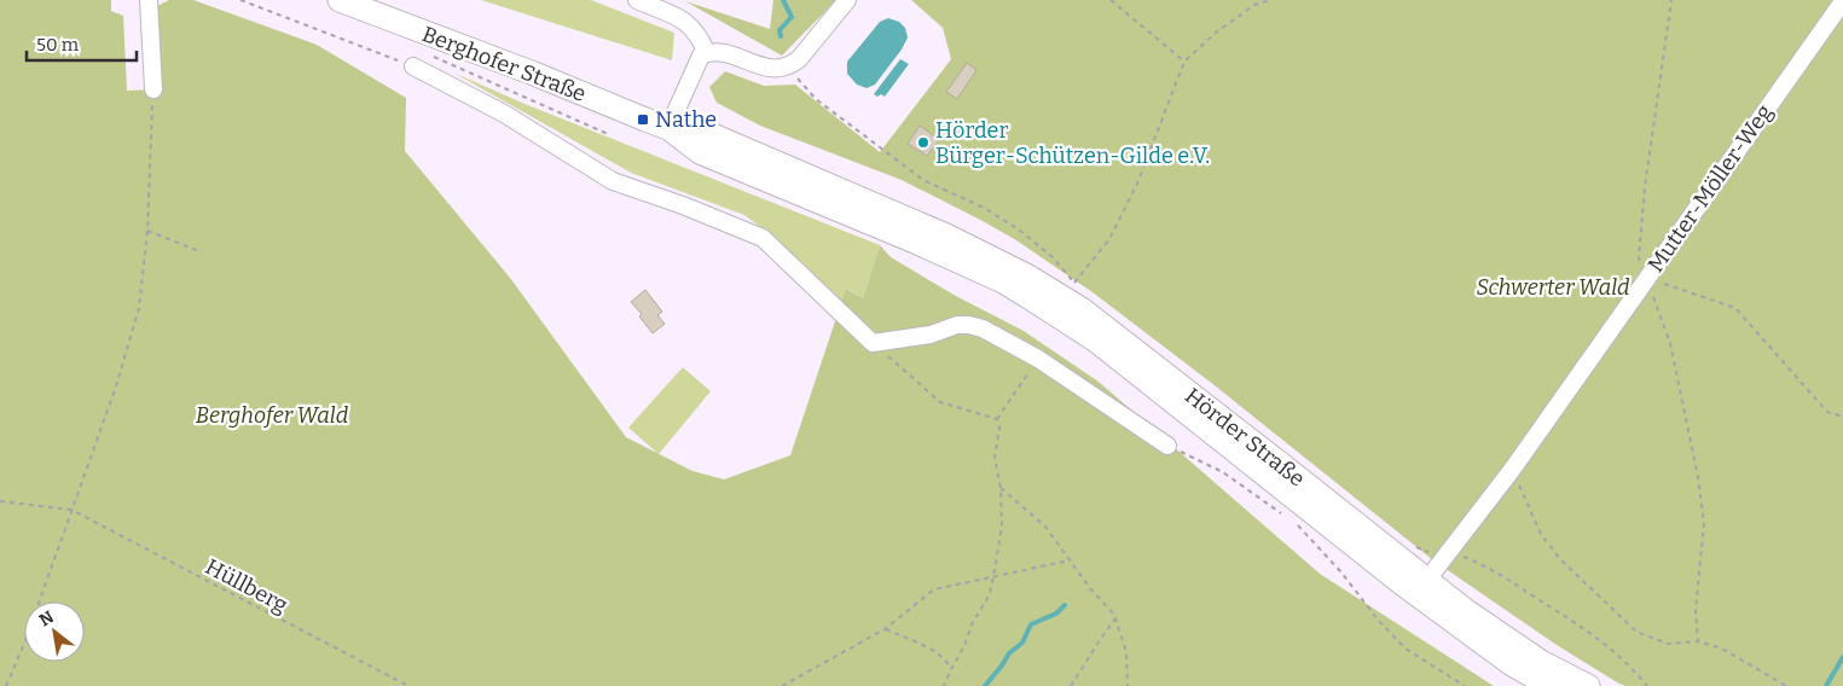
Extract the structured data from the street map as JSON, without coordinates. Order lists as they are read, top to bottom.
{
  "streets": {
    "main road": ["Berghofer Straße", "Hörder Straße"],
    "street": ["Mutter-Möller-Weg"],
    "path": ["Hüllberg"]
  },
  "crossings": [
    ["Berghofer Straße", "Hörder Straße"],
    ["Mutter-Möller-Weg", "Hörder Straße"]
  ],
  "parks": ["Schwerter Wald", "Berghofer Wald"],
  "places": {
    "transit": ["Nathe"],
    "other": ["Hörder Bürger-Schützen-Gilde e.V."]
  },
  "scale_bar": "50 m",
  "north": "top left"
}
